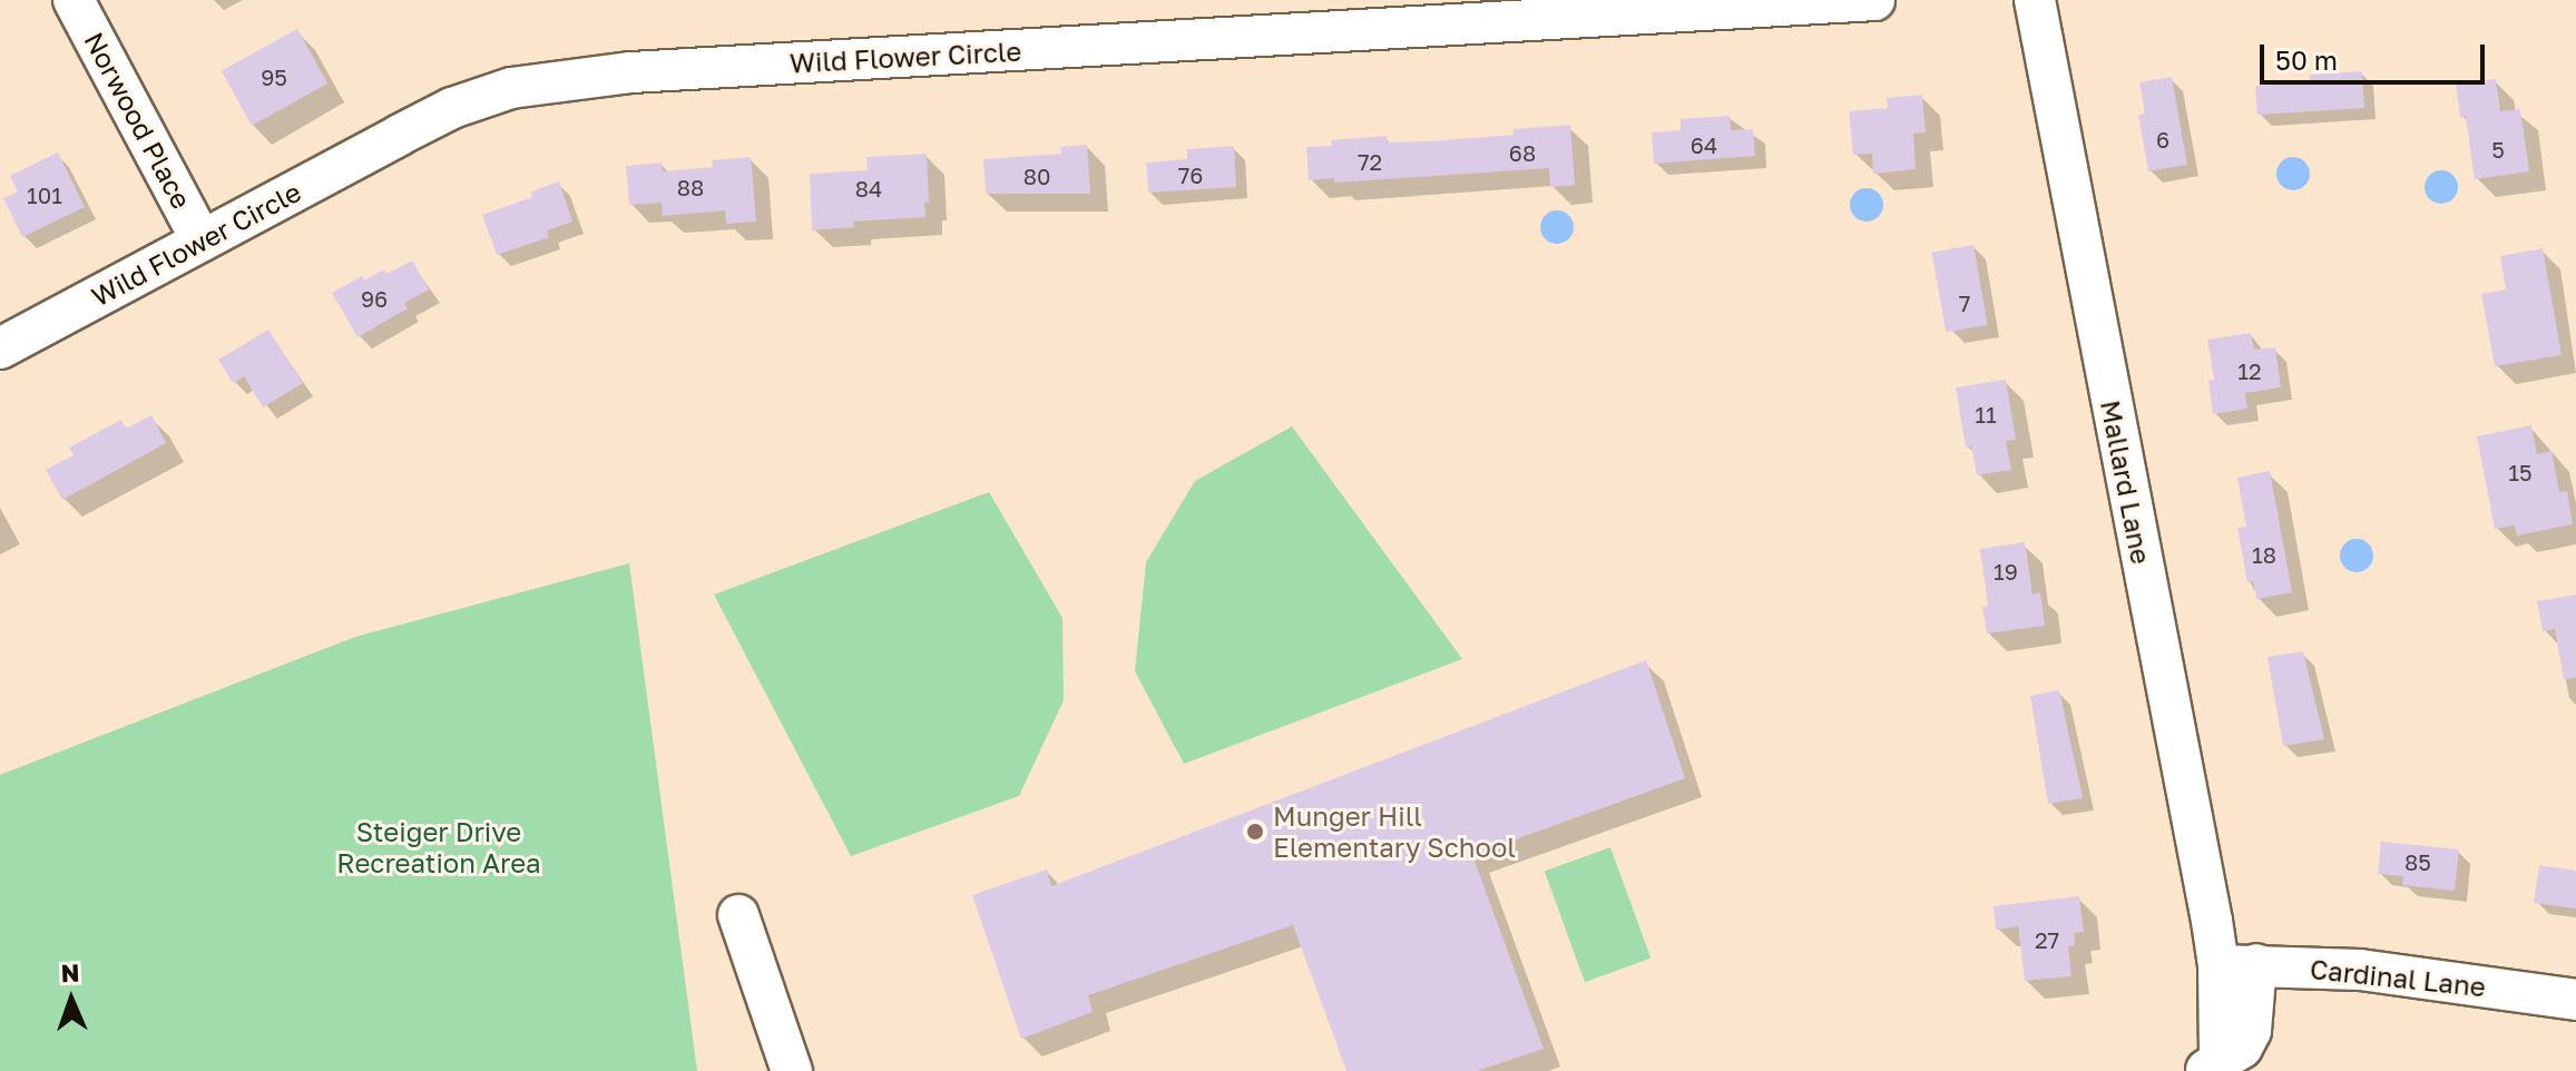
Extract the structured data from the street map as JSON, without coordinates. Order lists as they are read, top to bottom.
{
  "streets": {
    "street": [
      "Wild Flower Circle",
      "Norwood Place",
      "Mallard Lane",
      "Cardinal Lane"
    ]
  },
  "crossings": [
    ["Wild Flower Circle", "Norwood Place"],
    ["Mallard Lane", "Cardinal Lane"]
  ],
  "parks": ["Steiger Drive Recreation Area"],
  "places": ["Munger Hill Elementary School"],
  "house_numbers": [
    "95",
    "6",
    "64",
    "5",
    "68",
    "72",
    "76",
    "80",
    "88",
    "84",
    "101",
    "96",
    "7",
    "12",
    "11",
    "15",
    "18",
    "19",
    "85",
    "27"
  ],
  "scale_bar": "50 m",
  "north": "top"
}
